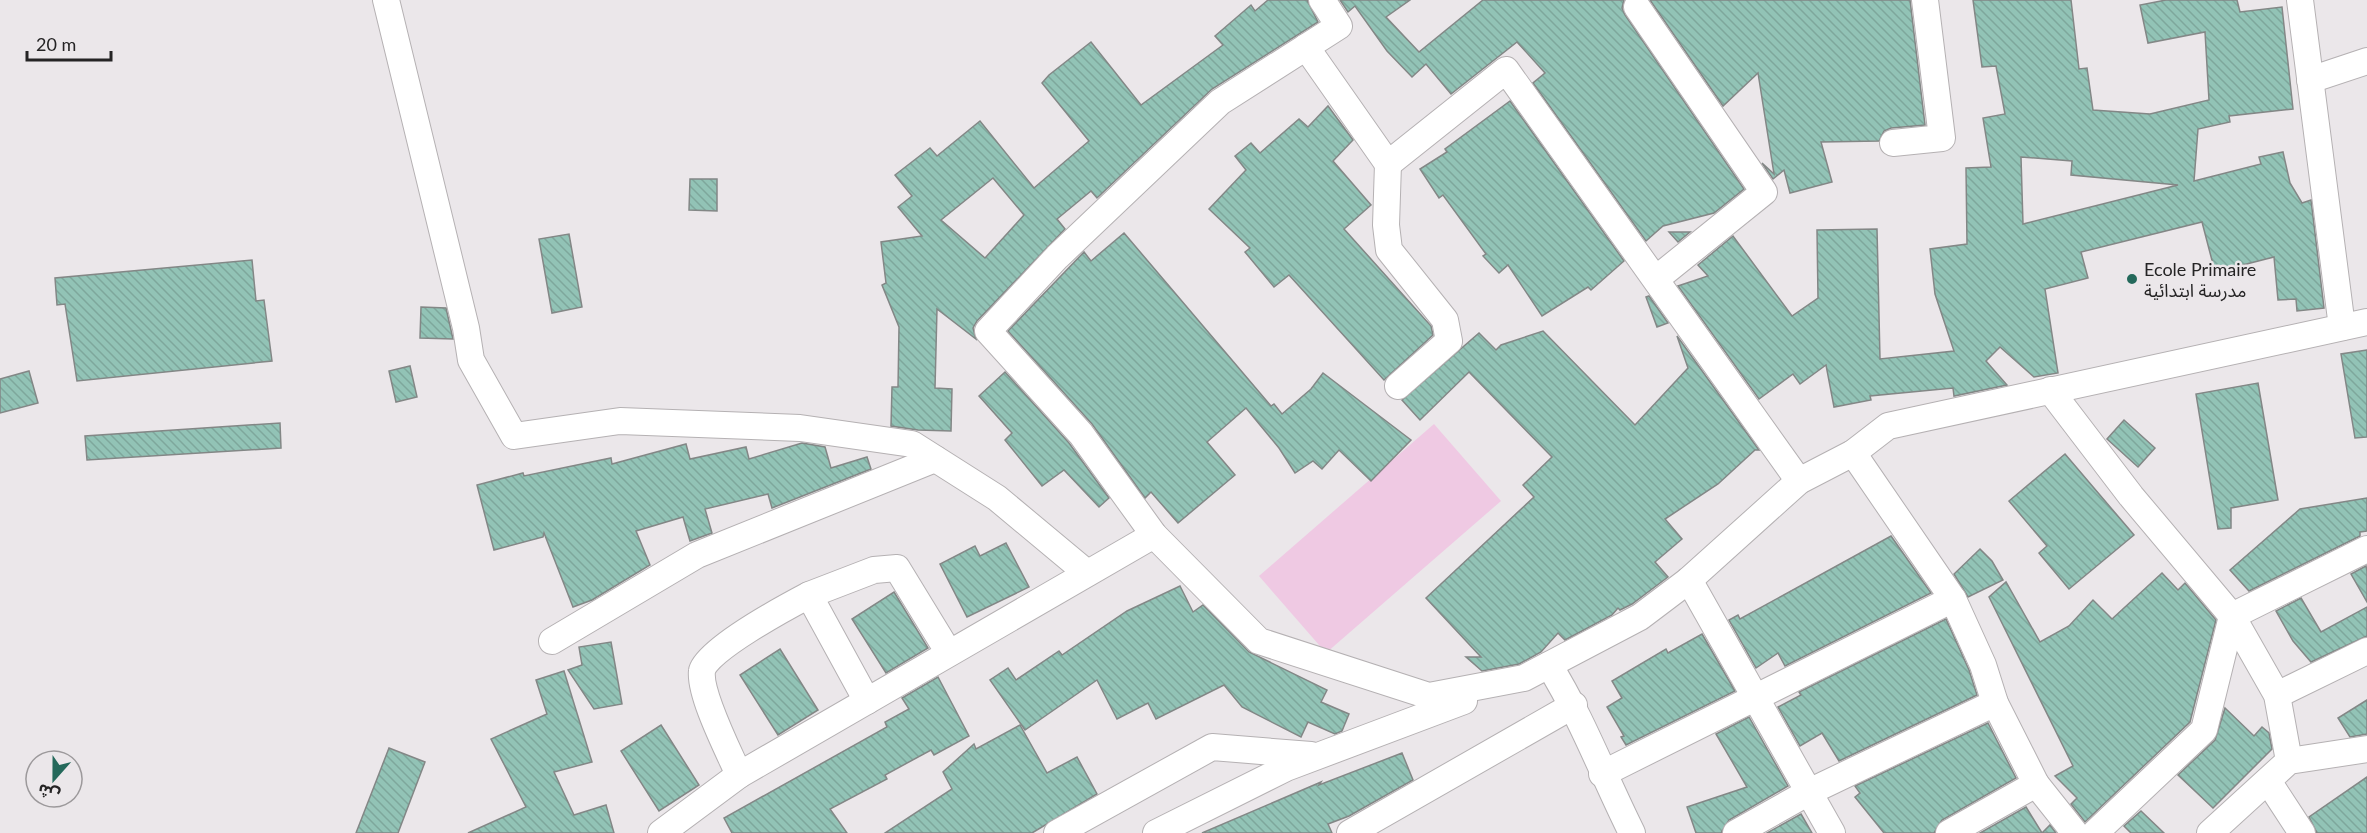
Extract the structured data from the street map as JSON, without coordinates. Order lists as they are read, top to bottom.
{
  "places": ["Ecole Primaire مدرسة ابتدائية"],
  "scale_bar": "20 m",
  "north": "bottom"
}
